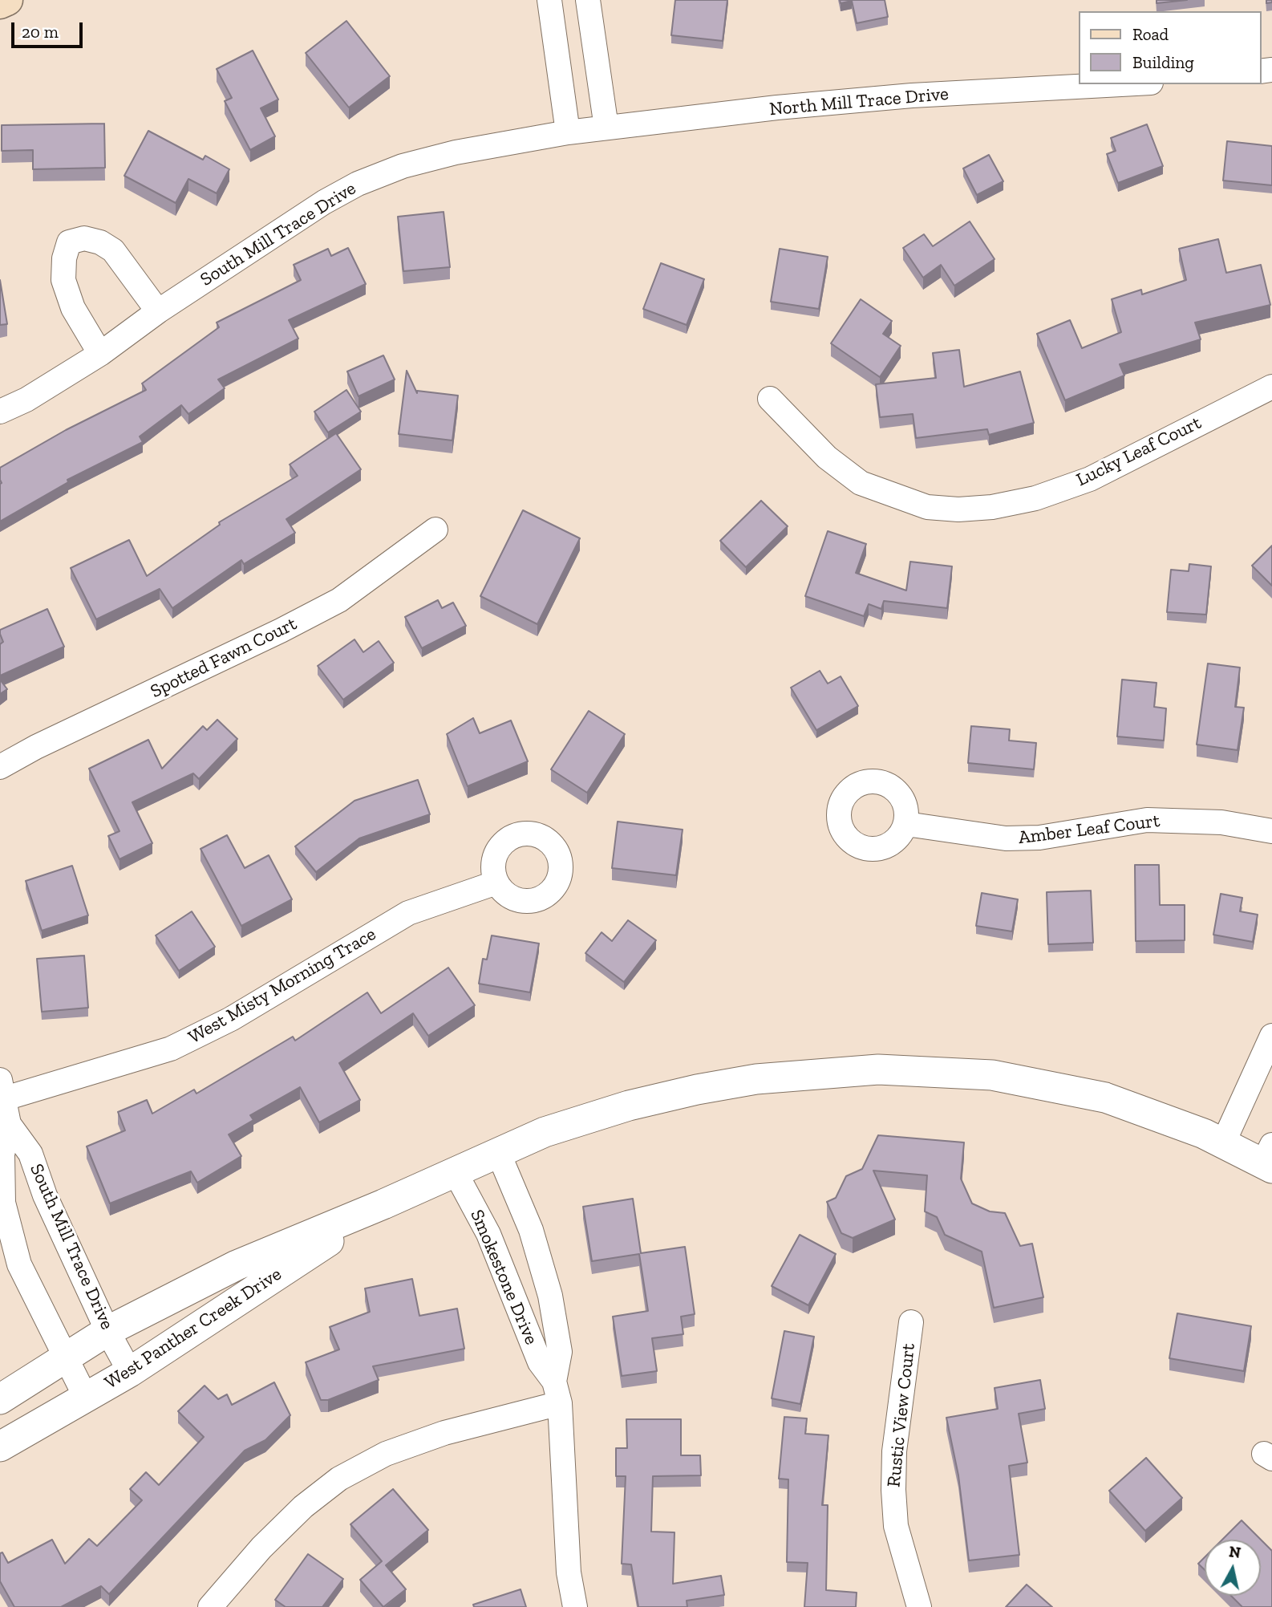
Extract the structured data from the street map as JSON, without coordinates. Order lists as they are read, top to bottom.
{
  "streets": {
    "street": [
      "North Mill Trace Drive",
      "South Mill Trace Drive",
      "Lucky Leaf Court",
      "Spotted Fawn Court",
      "Amber Leaf Court",
      "West Misty Morning Trace",
      "Smokestone Drive",
      "West Panther Creek Drive",
      "Rustic View Court"
    ]
  },
  "crossings": [
    ["North Mill Trace Drive", "South Mill Trace Drive"],
    ["South Mill Trace Drive", "West Misty Morning Trace"],
    ["South Mill Trace Drive", "West Panther Creek Drive"],
    ["Smokestone Drive", "West Panther Creek Drive"]
  ],
  "legend": ["Road", "Building"],
  "scale_bar": "20 m",
  "north": "top"
}
